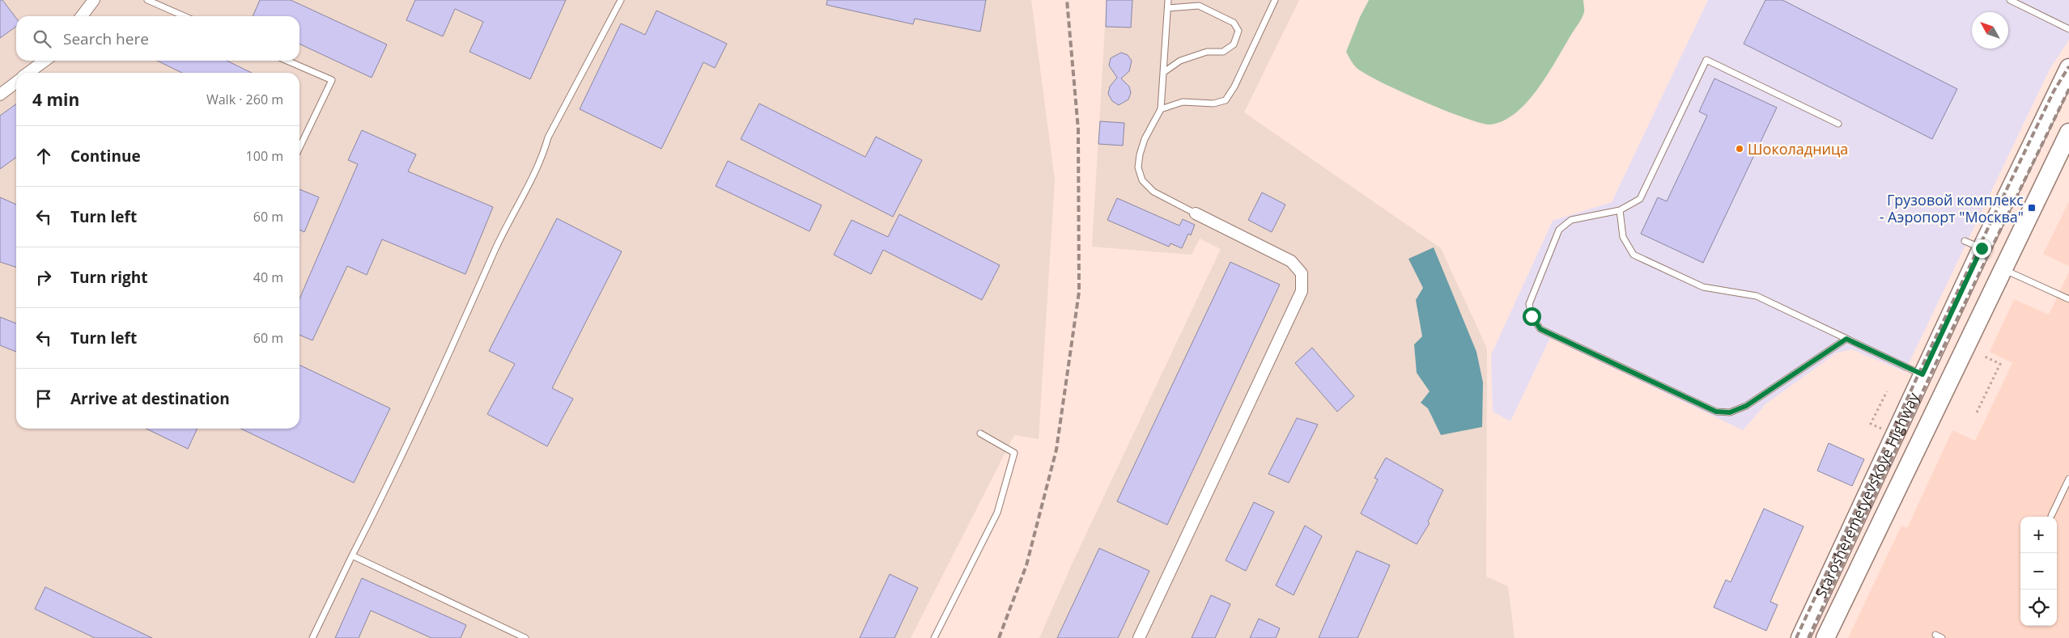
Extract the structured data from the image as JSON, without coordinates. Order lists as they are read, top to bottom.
{
  "streets": {
    "main road": ["Starosheremetyevskoye Highway"]
  },
  "places": {
    "other": ["Шоколадница"],
    "transit": ["Грузовой комплекс - Аэропорт \"Москва\""]
  },
  "north": "top left",
  "page": {
    "search": "Search here",
    "heading": ["4 min", "Walk · 260 m"],
    "list": [
      ["Continue", "100 m"],
      ["Turn left", "60 m"],
      ["Turn right", "40 m"],
      ["Turn left", "60 m"],
      "Arrive at destination"
    ],
    "map_buttons": ["+", "−"]
  }
}
